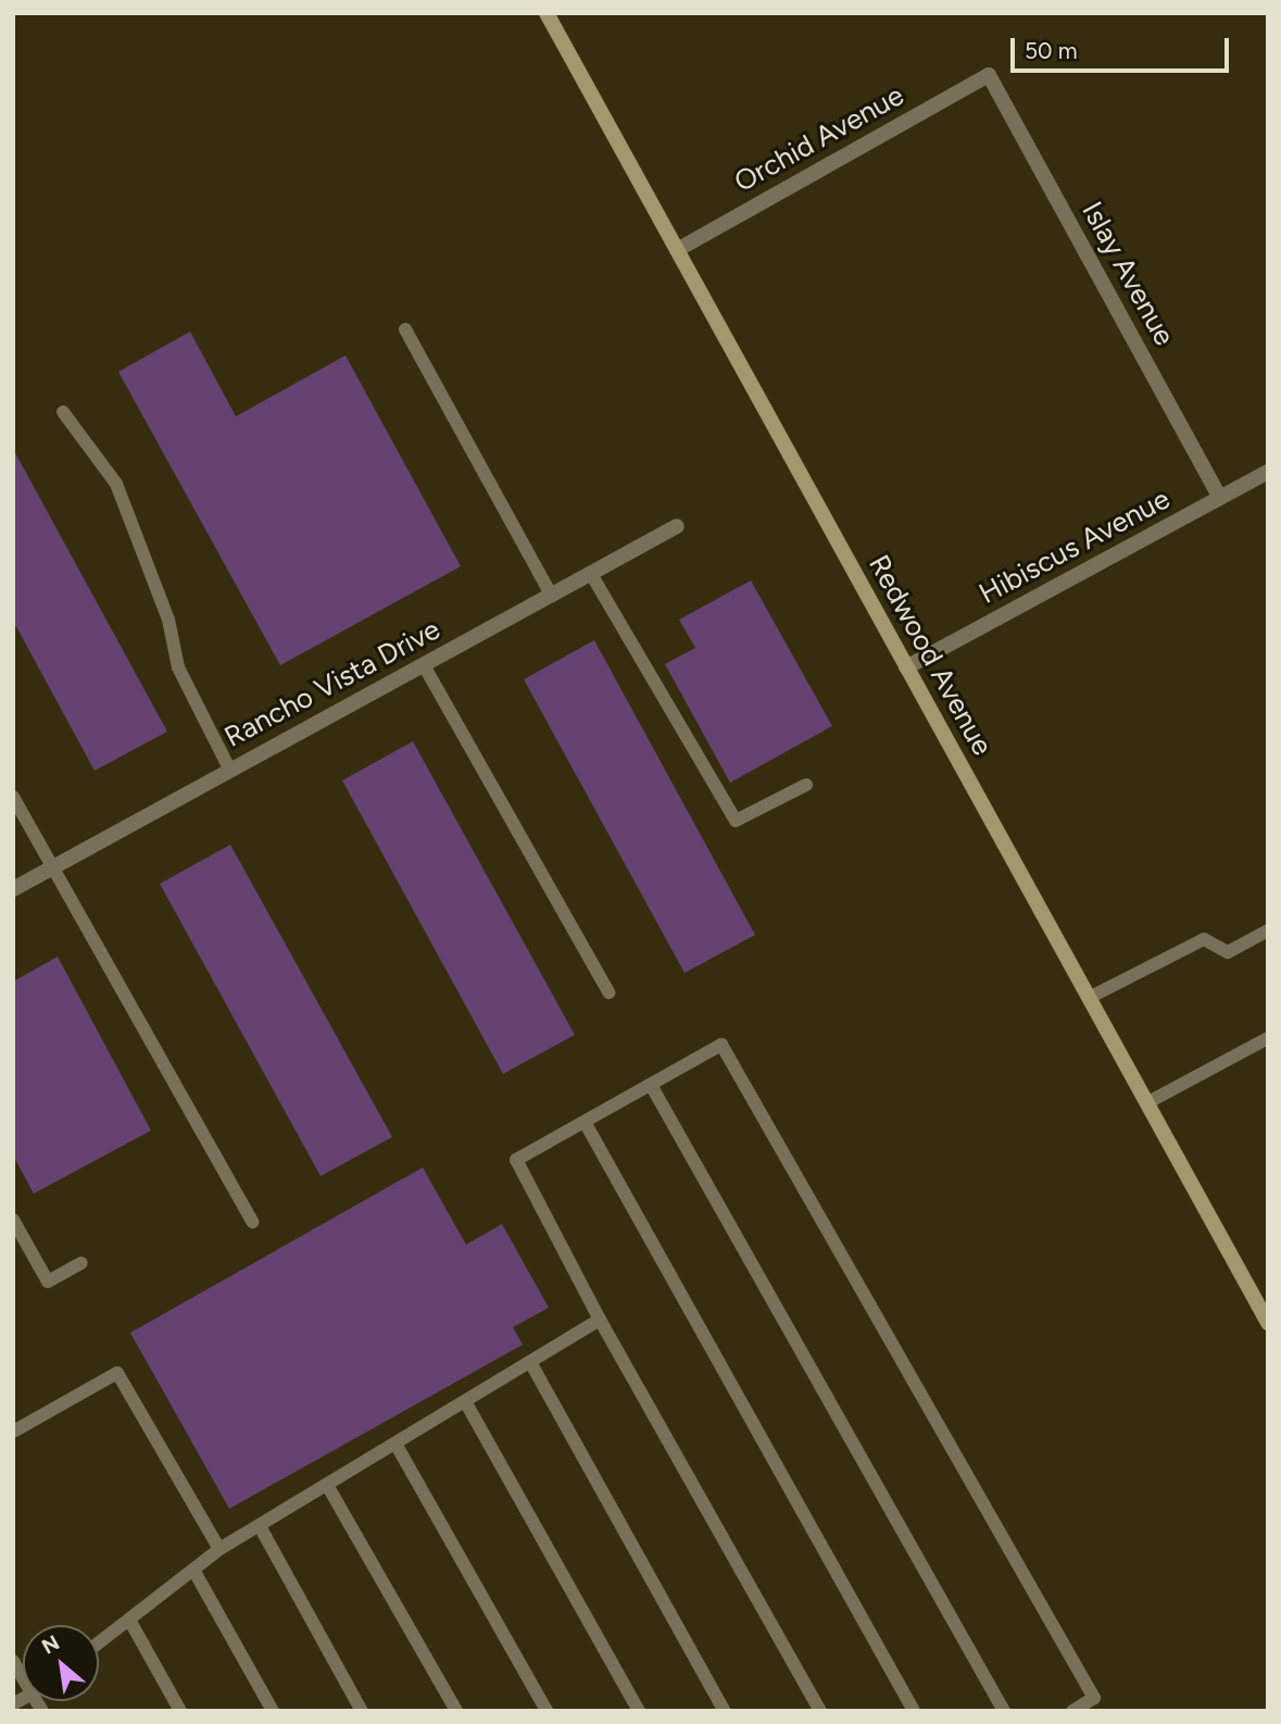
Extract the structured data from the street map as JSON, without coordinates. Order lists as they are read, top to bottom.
{
  "streets": {
    "street": [
      "Orchid Avenue",
      "Islay Avenue",
      "Hibiscus Avenue",
      "Redwood Avenue",
      "Rancho Vista Drive"
    ]
  },
  "crossings": [
    ["Orchid Avenue", "Islay Avenue"],
    ["Orchid Avenue", "Redwood Avenue"],
    ["Islay Avenue", "Hibiscus Avenue"],
    ["Hibiscus Avenue", "Redwood Avenue"]
  ],
  "scale_bar": "50 m",
  "north": "top left"
}
